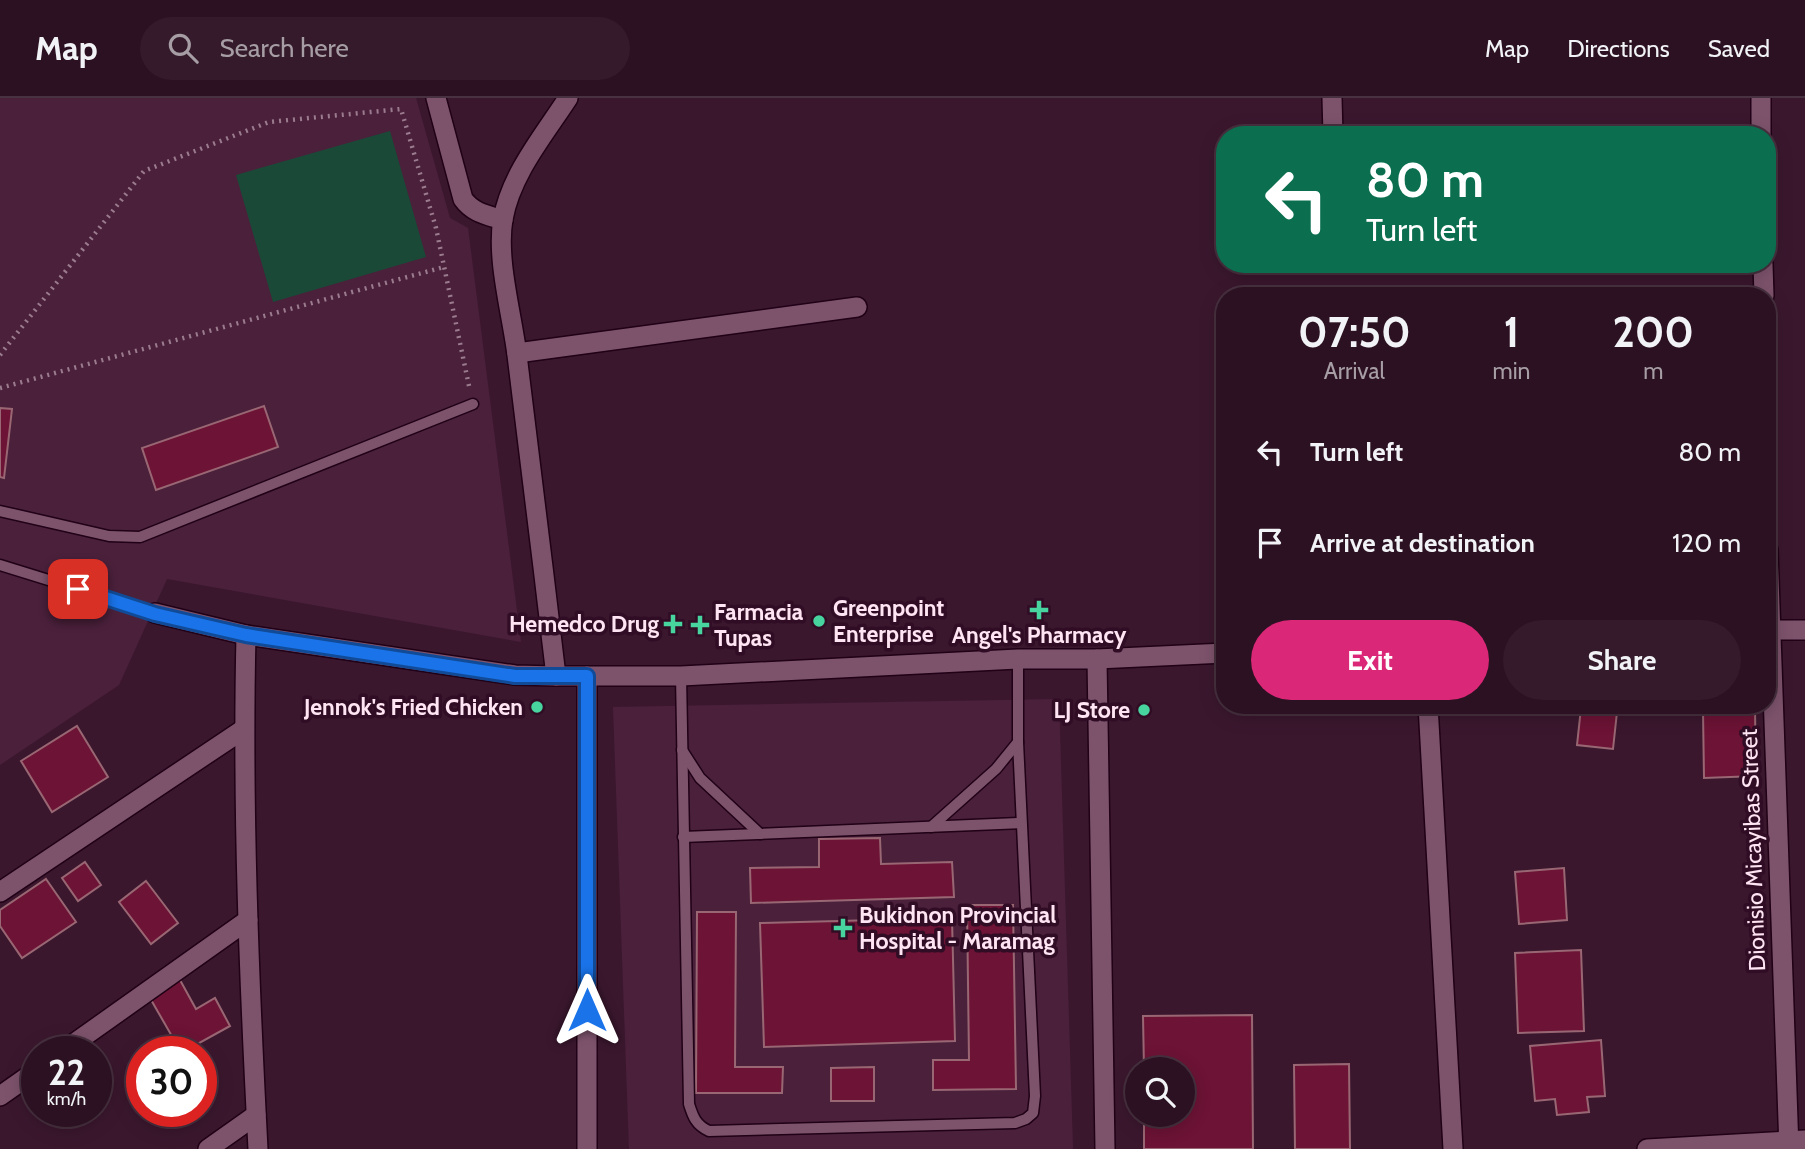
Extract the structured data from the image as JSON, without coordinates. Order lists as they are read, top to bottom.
{
  "streets": {
    "street": ["Dionisio Micayibas Street"]
  },
  "places": {
    "health": [
      "Angel's Pharmacy",
      "Hemedco Drug",
      "Farmacia Tupas",
      "Bukidnon Provincial Hospital - Maramag"
    ],
    "other": ["Greenpoint Enterprise", "Jennok's Fried Chicken", "LJ Store"]
  },
  "page": {
    "header": "Map",
    "search": "Search here",
    "nav": ["Map", "Directions", "Saved"],
    "turn": ["80 m", "Turn left"],
    "eta": [
      "07:50",
      "Arrival",
      "1",
      "min",
      "200",
      "m"
    ],
    "list": [
      {
        "name": "Turn left",
        "value": "80 m"
      },
      {
        "name": "Arrive at destination",
        "value": "120 m"
      }
    ],
    "buttons": ["Exit", "Share"],
    "speed": "22 km/h",
    "limit": "30"
  }
}
